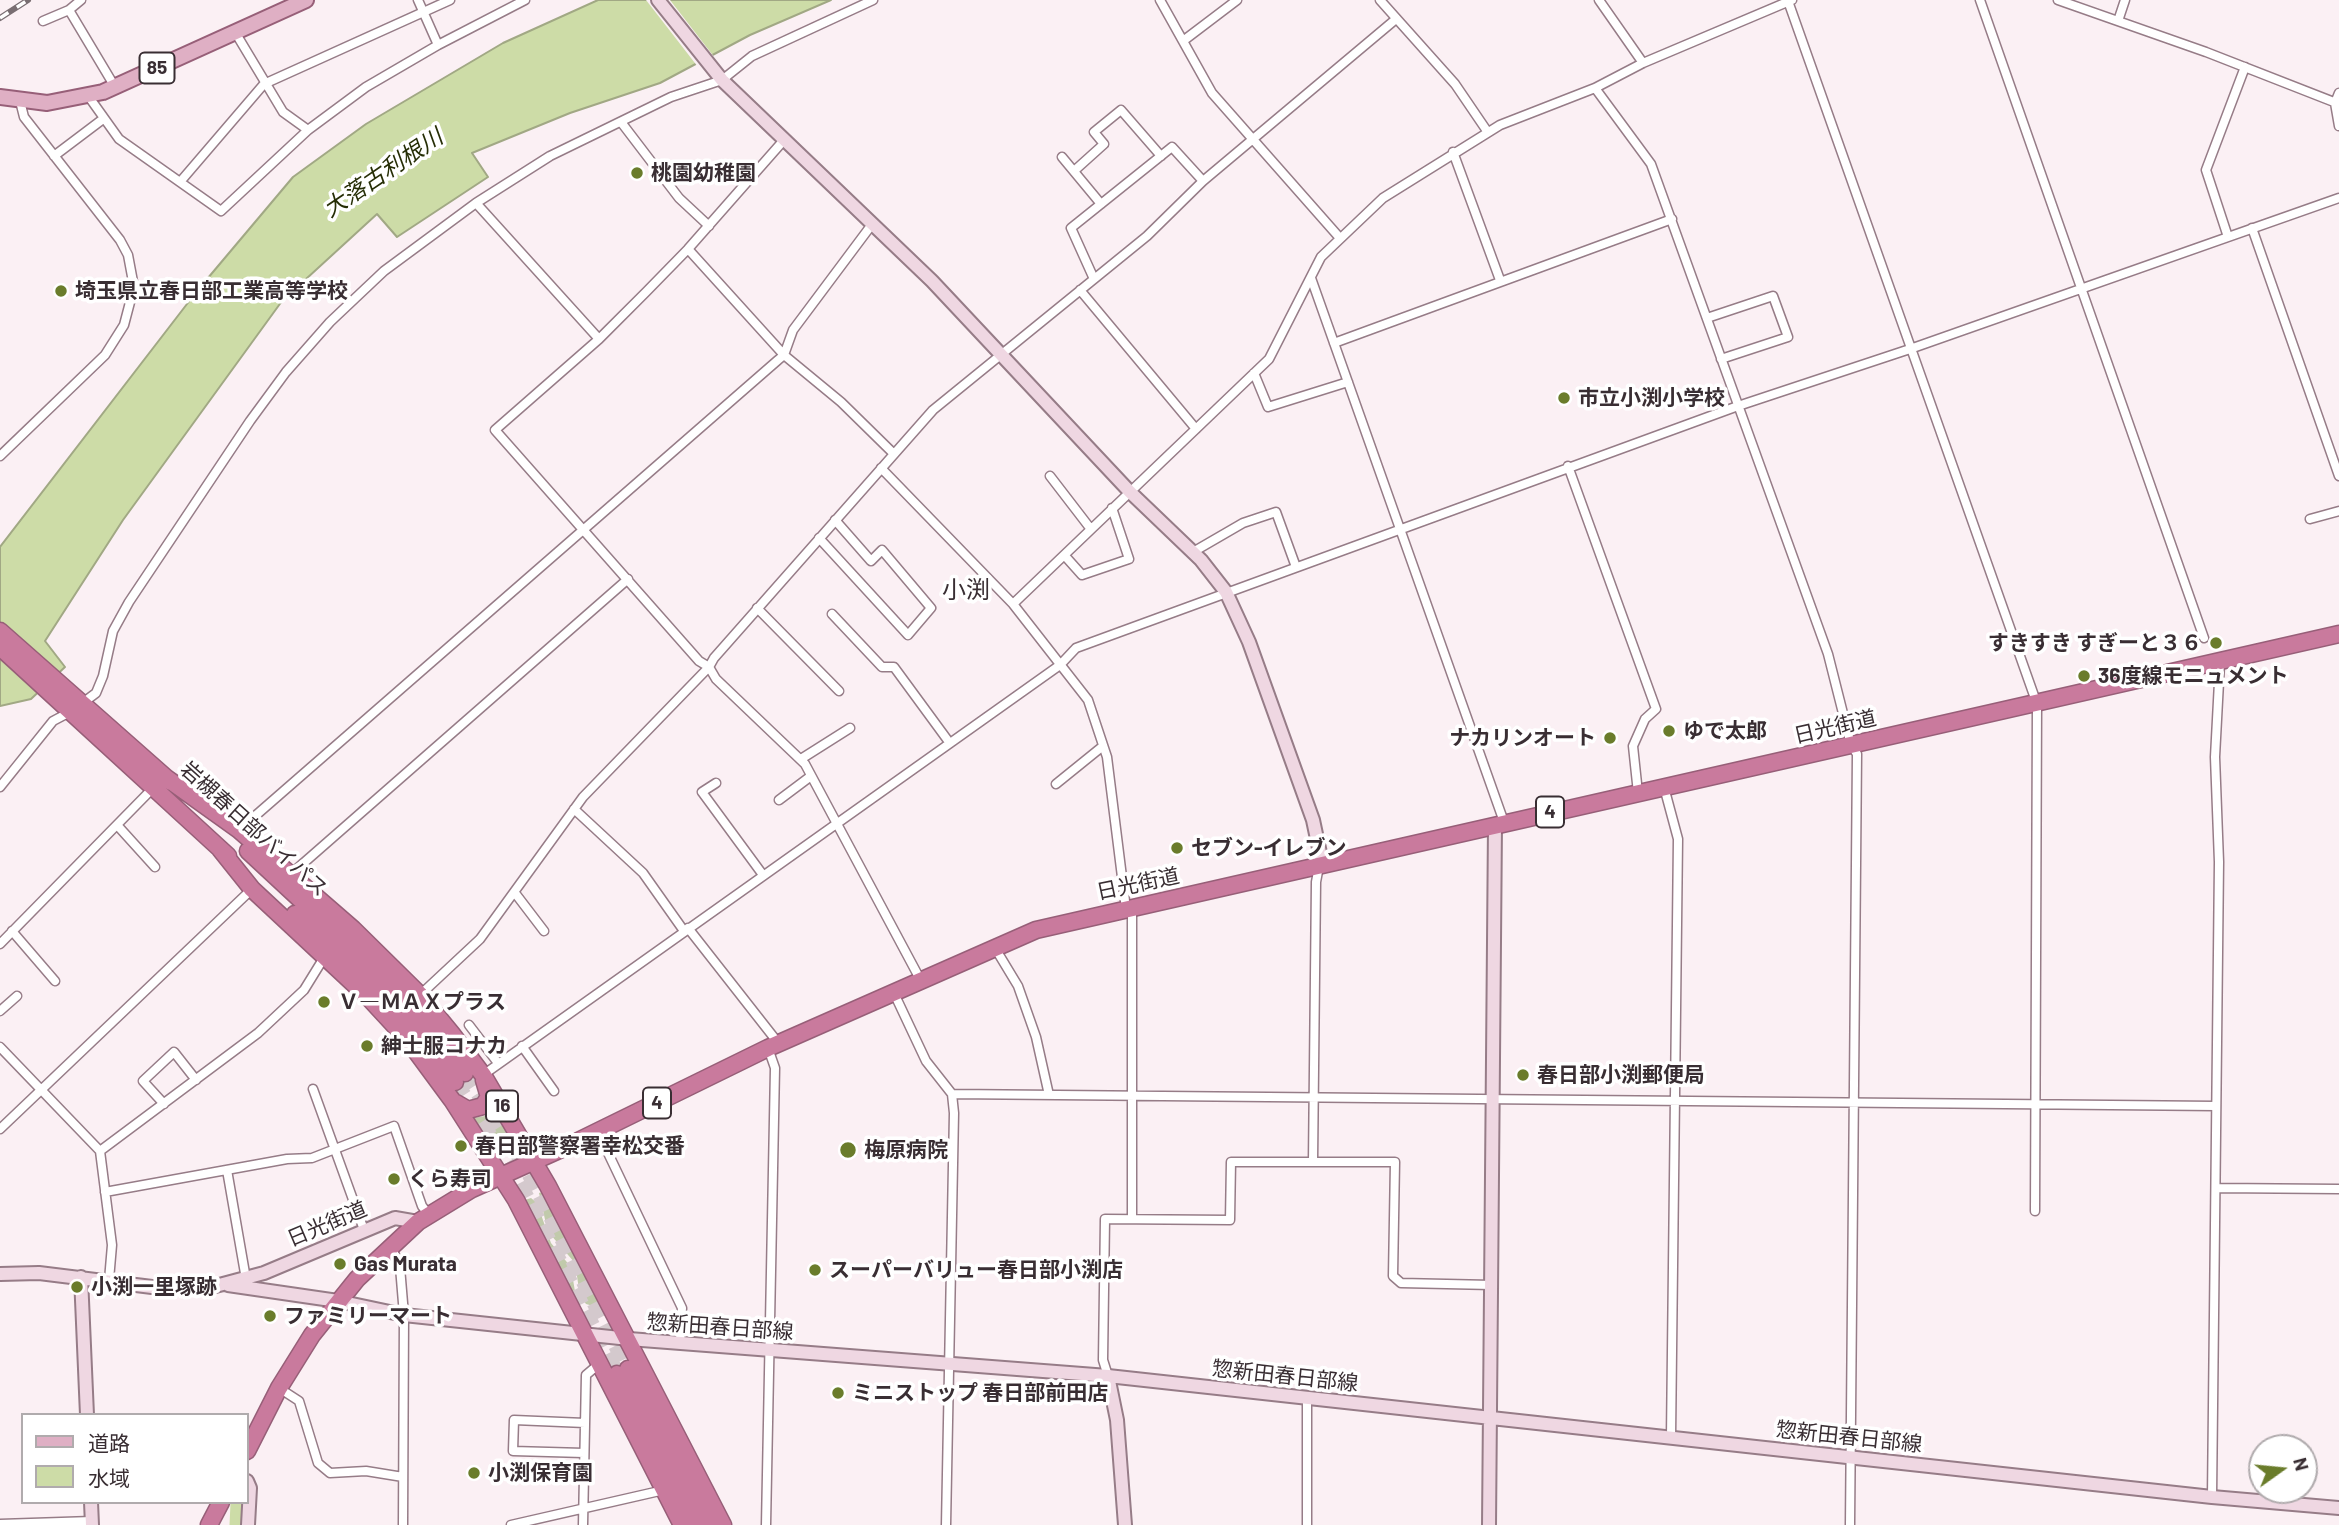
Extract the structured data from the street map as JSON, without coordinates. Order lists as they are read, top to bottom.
{
  "streets": {
    "highway": [
      "日光街道",
      "4",
      "岩槻春日部バイパス",
      "16"
    ],
    "main road": ["85"],
    "street": ["惣新田春日部線"]
  },
  "crossings": [
    ["日光街道", "4"],
    ["日光街道", "16"],
    ["日光街道", "惣新田春日部線"],
    ["4", "惣新田春日部線"],
    ["岩槻春日部バイパス", "16"],
    ["16", "惣新田春日部線"]
  ],
  "districts": ["小渕"],
  "water": ["大落古利根川"],
  "places": [
    "桃園幼稚園",
    "埼玉県立春日部工業高等学校",
    "市立小渕小学校",
    "すきすき すぎーと３６",
    "36度線モニュメント",
    "ゆで太郎",
    "ナカリンオート",
    "セブン-イレブン",
    "Ｖ―ＭＡＸプラス",
    "紳士服コナカ",
    "春日部小渕郵便局",
    "春日部警察署幸松交番",
    "梅原病院",
    "くら寿司",
    "Gas Murata",
    "スーパーバリュー春日部小渕店",
    "小渕一里塚跡",
    "ファミリーマート",
    "ミニストップ 春日部前田店",
    "小渕保育園"
  ],
  "legend": ["道路", "水域"],
  "north": "right"
}
